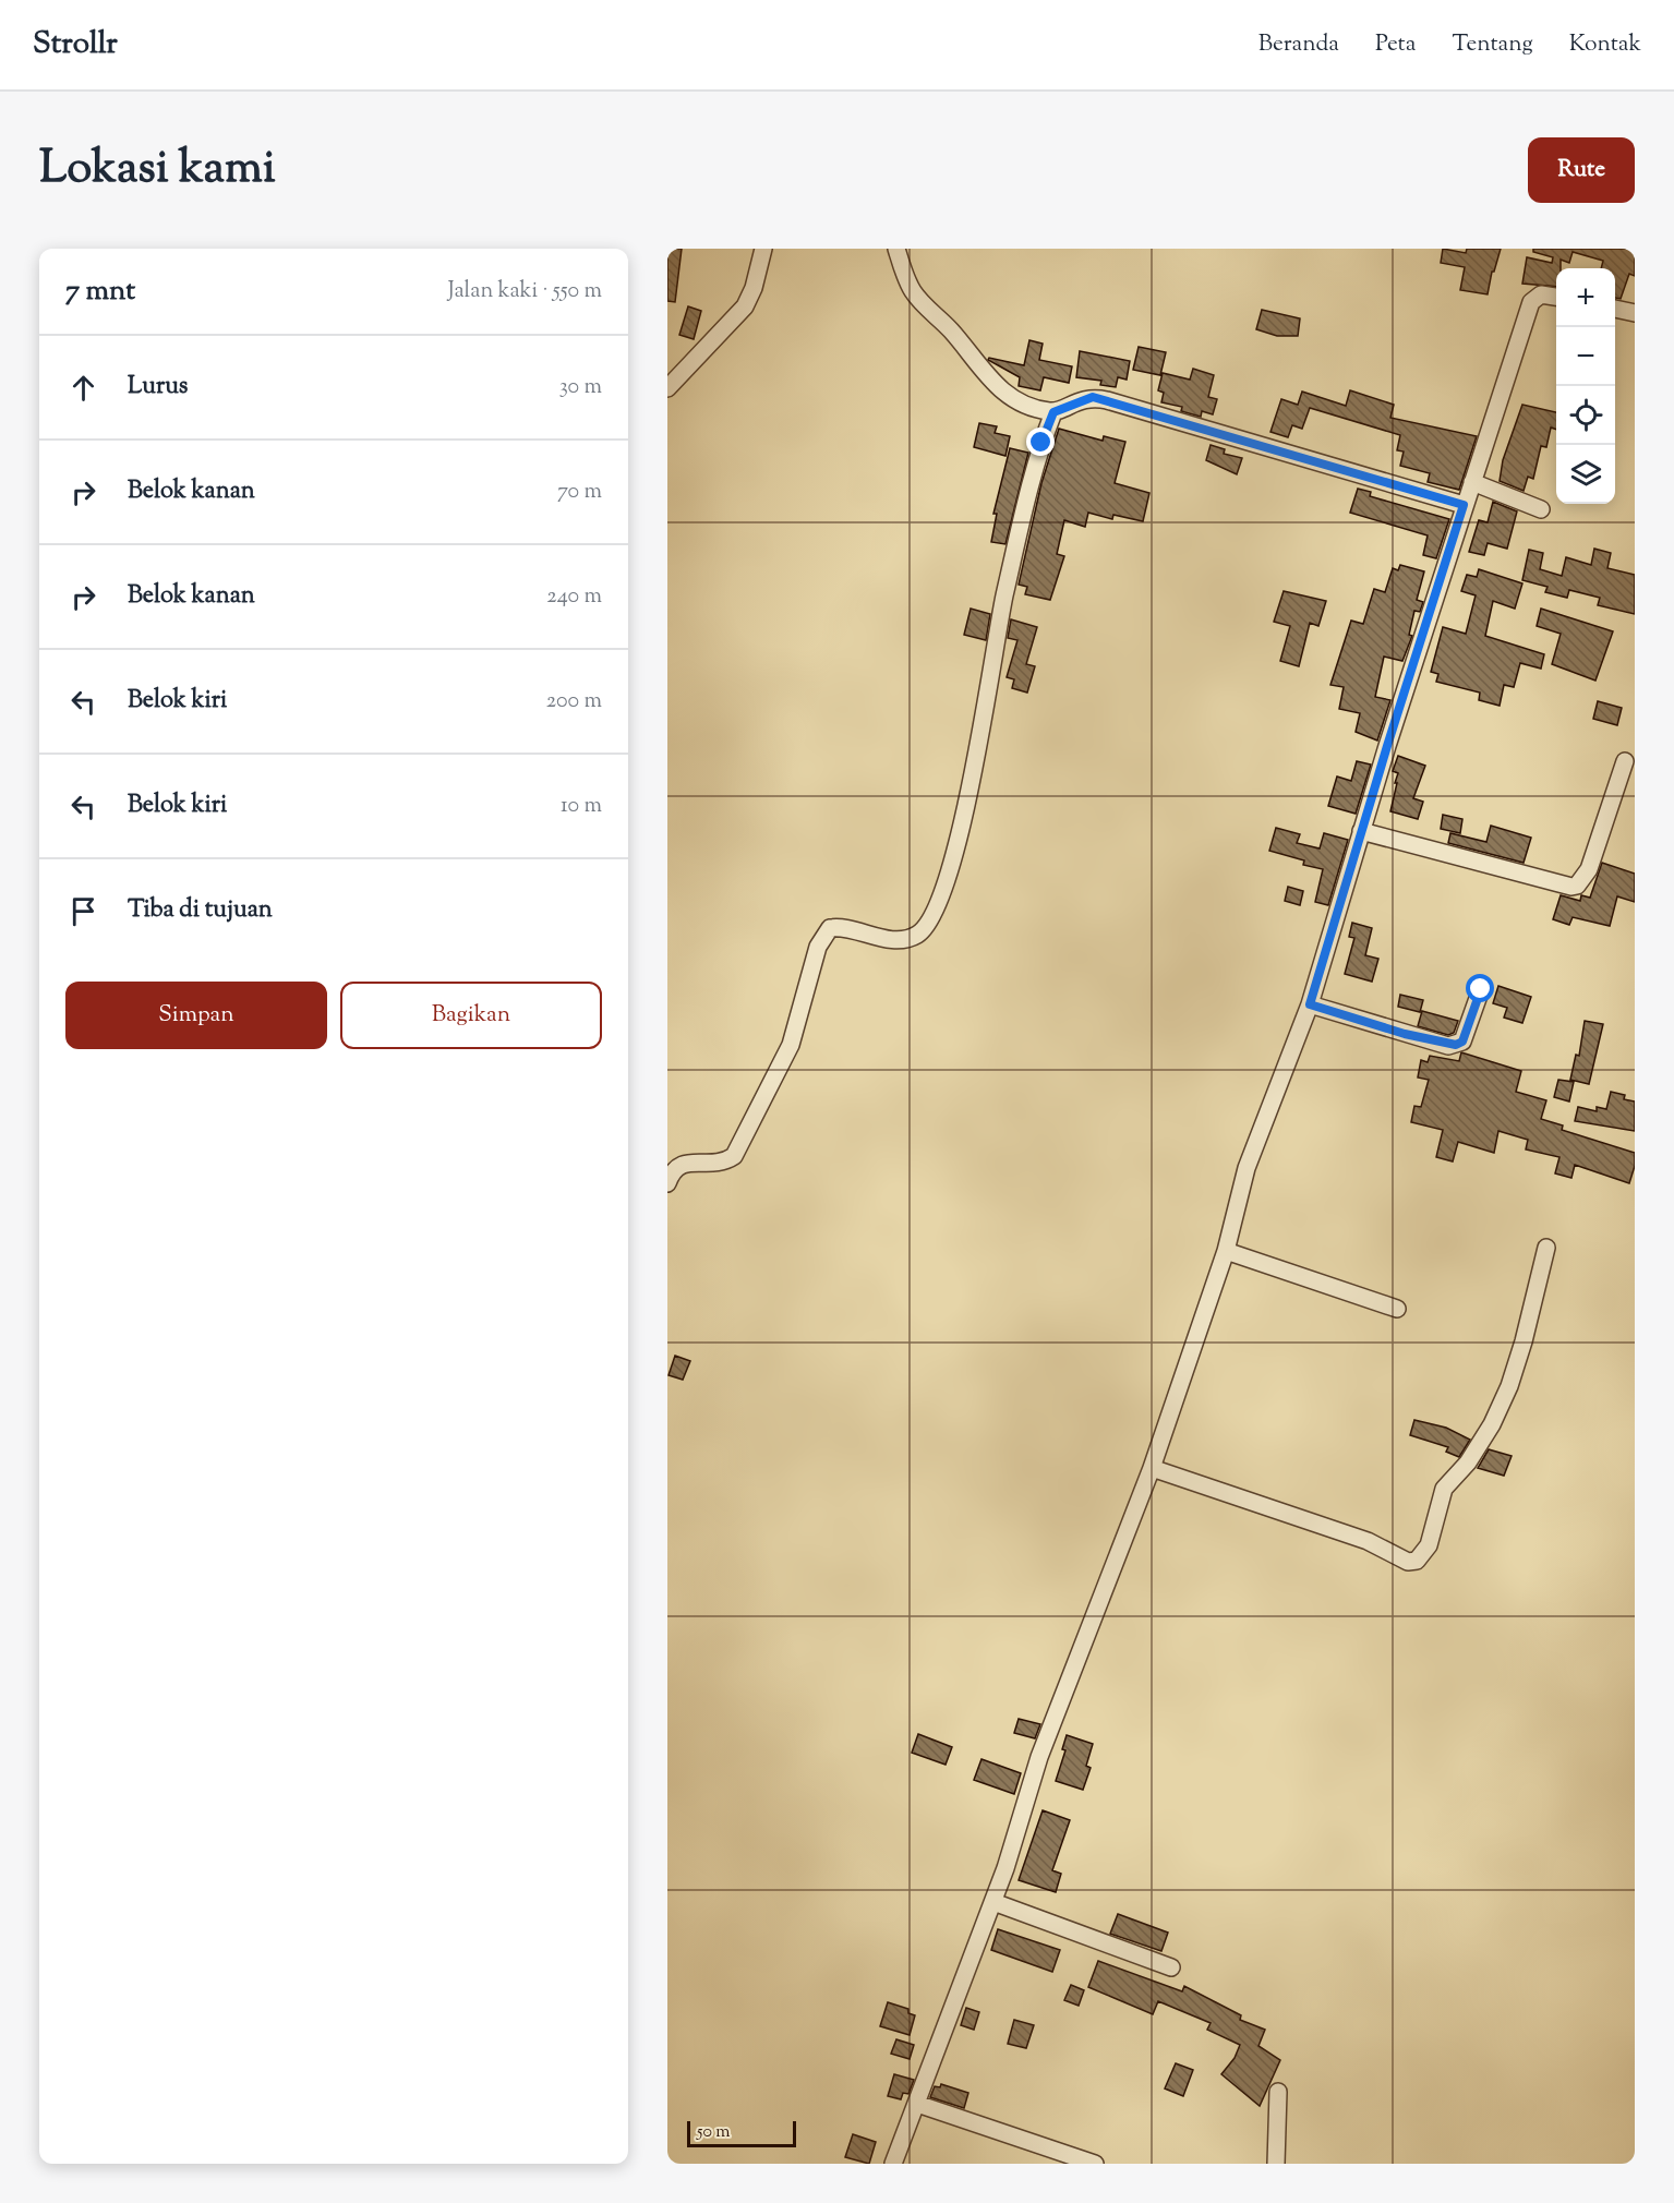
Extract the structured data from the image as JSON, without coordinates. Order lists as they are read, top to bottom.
{
  "scale_bar": "50 m",
  "page": {
    "header": "Strollr",
    "nav": [
      "Beranda",
      "Peta",
      "Tentang",
      "Kontak"
    ],
    "title": "Lokasi kami",
    "buttons": [
      "Rute",
      ["Simpan", "Bagikan"]
    ],
    "heading": ["7 mnt", "Jalan kaki · 550 m"],
    "map_buttons": ["+", "−"],
    "list": [
      ["Lurus", "30 m"],
      ["Belok kanan", "70 m"],
      ["Belok kanan", "240 m"],
      ["Belok kiri", "200 m"],
      ["Belok kiri", "10 m"],
      "Tiba di tujuan"
    ],
    "scale": "50 m"
  }
}
